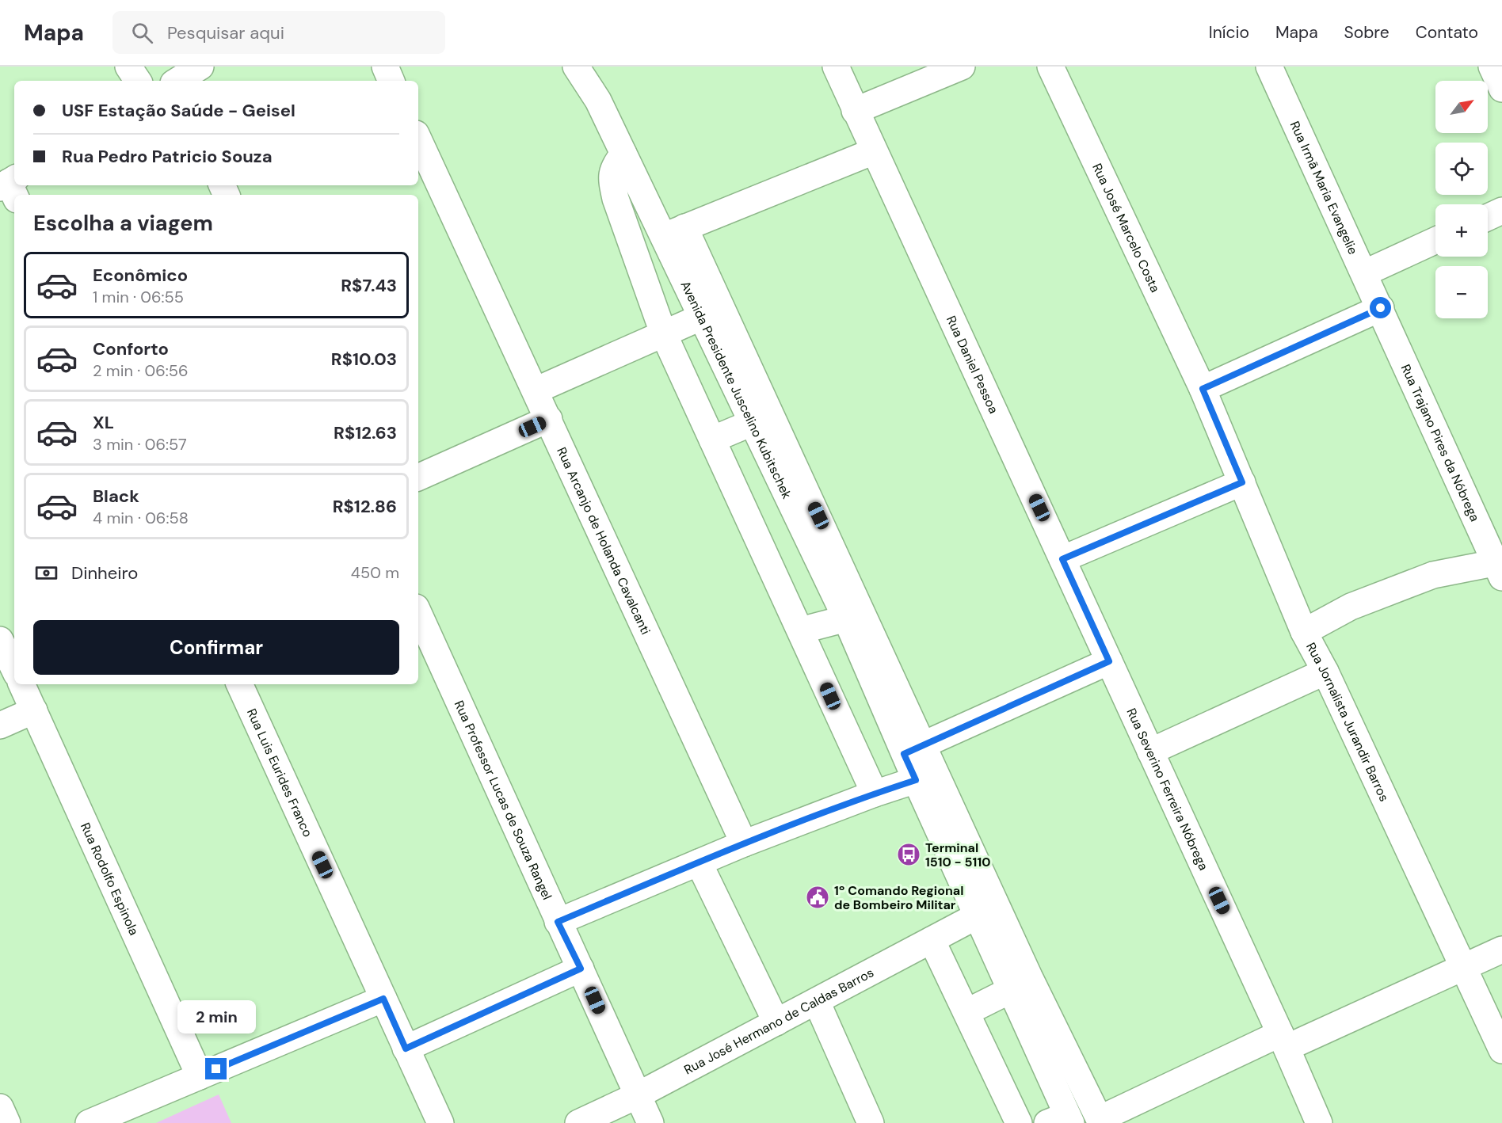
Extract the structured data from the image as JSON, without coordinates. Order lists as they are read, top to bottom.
{
  "streets": {
    "street": [
      "Rua Irmã Maria Evangelie",
      "Rua José Marcelo Costa",
      "Rua Daniel Pessoa",
      "Avenida Presidente Juscelino Kubitschek",
      "Rua Trajano Pires da Nóbrega",
      "Rua Arcanjo de Holanda Cavalcanti",
      "Rua Jornalista Jurandir Barros",
      "Rua Luis Eurides Franco",
      "Rua Severino Ferreira Nóbrega",
      "Rua Professor Lucas de Souza Rangel",
      "Rua Rodolfo Espinola",
      "Rua José Hermano de Caldas Barros"
    ]
  },
  "crossings": [
    ["Rua Irmã Maria Evangelie", "Rua Trajano Pires da Nóbrega"],
    ["Rua José Marcelo Costa", "Rua Jornalista Jurandir Barros"],
    ["Rua Daniel Pessoa", "Rua Severino Ferreira Nóbrega"],
    ["Avenida Presidente Juscelino Kubitschek", "Rua José Hermano de Caldas Barros"],
    ["Rua Professor Lucas de Souza Rangel", "Rua José Hermano de Caldas Barros"]
  ],
  "places": {
    "bus stop": ["Terminal 1510 - 5110"],
    "public building": ["1º Comando Regional de Bombeiro Militar"]
  },
  "north": "top right",
  "page": {
    "header": "Mapa",
    "search": "Pesquisar aqui",
    "nav": [
      "Início",
      "Mapa",
      "Sobre",
      "Contato"
    ],
    "map_buttons": ["+", "−"],
    "banner": ["USF Estação Saúde - Geisel", "Rua Pedro Patricio Souza"],
    "heading": "Escolha a viagem",
    "list": [
      {
        "name": "Econômico",
        "note": "1 min · 06:55",
        "value": "R$7.43"
      },
      {
        "name": "Conforto",
        "note": "2 min · 06:56",
        "value": "R$10.03"
      },
      {
        "name": "XL",
        "note": "3 min · 06:57",
        "value": "R$12.63"
      },
      {
        "name": "Black",
        "note": "4 min · 06:58",
        "value": "R$12.86"
      }
    ],
    "pay": ["Dinheiro", "450 m"],
    "buttons": "Confirmar",
    "bubble": "2 min"
  }
}
